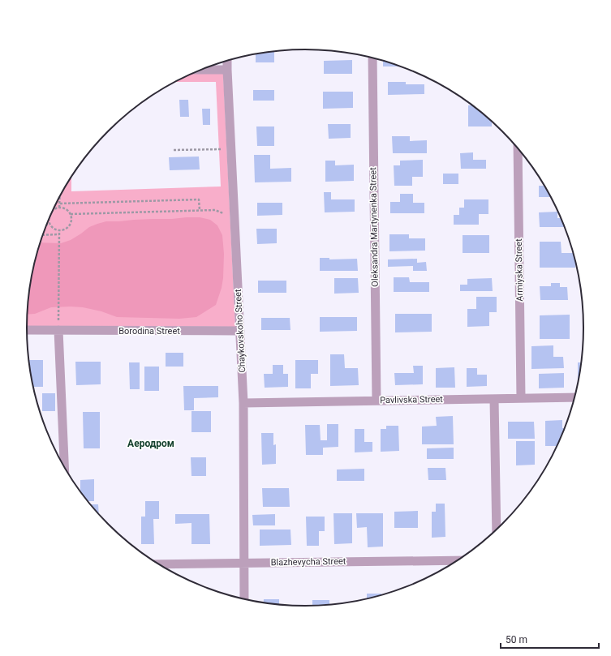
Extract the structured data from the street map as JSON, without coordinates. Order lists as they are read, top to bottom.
{
  "streets": {
    "street": [
      "Oleksandra Martynenka Street",
      "Armiyska Street",
      "Borodina Street",
      "Chaykovskoho Street",
      "Pavlivska Street",
      "Blazhevycha Street"
    ]
  },
  "crossings": [
    ["Oleksandra Martynenka Street", "Pavlivska Street"],
    ["Armiyska Street", "Pavlivska Street"],
    ["Borodina Street", "Chaykovskoho Street"],
    ["Chaykovskoho Street", "Pavlivska Street"],
    ["Chaykovskoho Street", "Blazhevycha Street"]
  ],
  "districts": ["Аеродром"],
  "scale_bar": "50 m"
}
